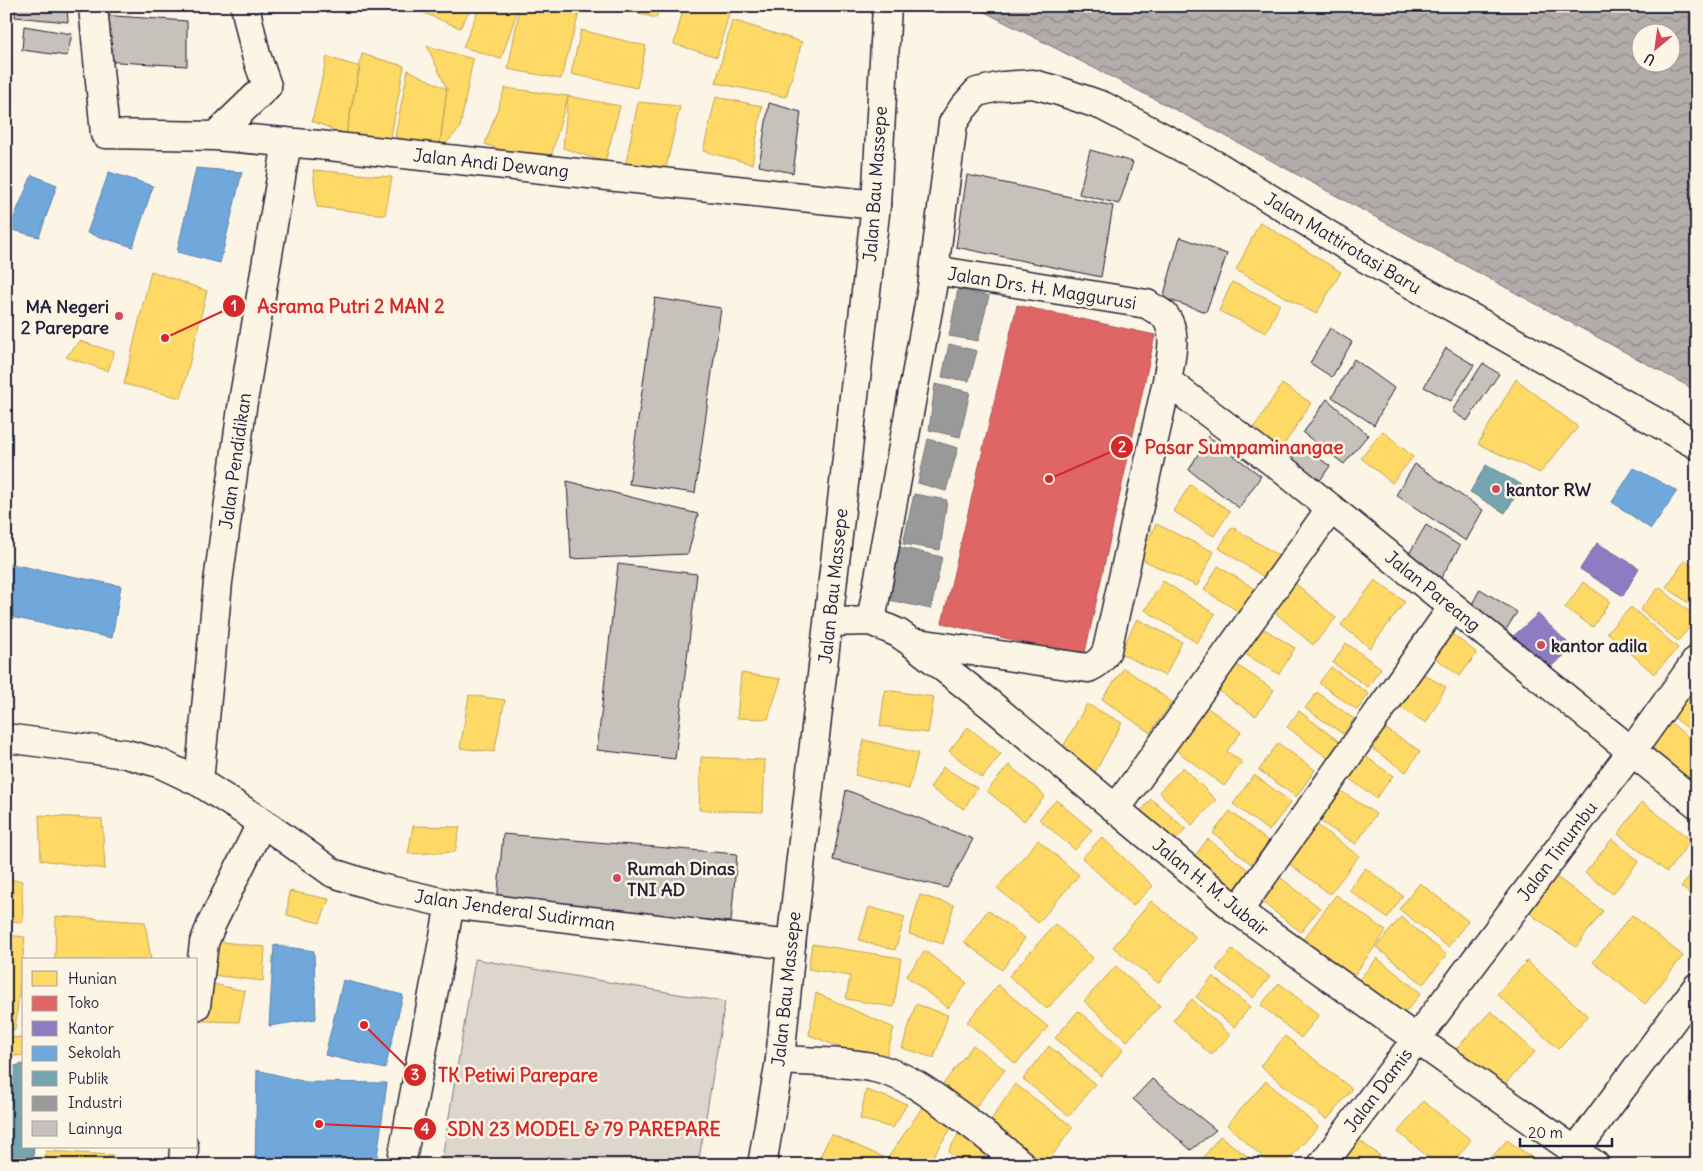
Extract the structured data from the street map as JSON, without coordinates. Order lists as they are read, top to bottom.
{
  "streets": {
    "main road": [
      "Jalan Andi Dewang",
      "Jalan Bau Massepe",
      "Jalan Mattirotasi Baru",
      "Jalan Drs. H. Maggurusi",
      "Jalan Pendidikan",
      "Jalan Pareang",
      "Jalan Tinumbu",
      "Jalan H. M. Jubair",
      "Jalan Jenderal Sudirman",
      "Jalan Damis"
    ]
  },
  "crossings": [
    ["Jalan Andi Dewang", "Jalan Bau Massepe"],
    ["Jalan Andi Dewang", "Jalan Pendidikan"],
    ["Jalan Bau Massepe", "Jalan H. M. Jubair"],
    ["Jalan Bau Massepe", "Jalan Jenderal Sudirman"],
    ["Jalan Mattirotasi Baru", "Jalan Drs. H. Maggurusi"],
    ["Jalan Drs. H. Maggurusi", "Jalan Pareang"],
    ["Jalan Drs. H. Maggurusi", "Jalan H. M. Jubair"],
    ["Jalan Pendidikan", "Jalan Jenderal Sudirman"],
    ["Jalan Pareang", "Jalan Tinumbu"],
    ["Jalan Tinumbu", "Jalan H. M. Jubair"],
    ["Jalan Tinumbu", "Jalan Damis"],
    ["Jalan H. M. Jubair", "Jalan Damis"]
  ],
  "places": [
    "MA Negeri 2 Parepare",
    "Asrama Putri 2 MAN 2",
    "Pasar Sumpaminangae",
    "kantor RW",
    "kantor adila",
    "Rumah Dinas TNI AD",
    "TK Petiwi Parepare",
    "SDN 23 MODEL & 79 PAREPARE"
  ],
  "legend": [
    "Hunian",
    "Toko",
    "Kantor",
    "Sekolah",
    "Publik",
    "Industri",
    "Lainnya"
  ],
  "scale_bar": "20 m",
  "north": "bottom left"
}
